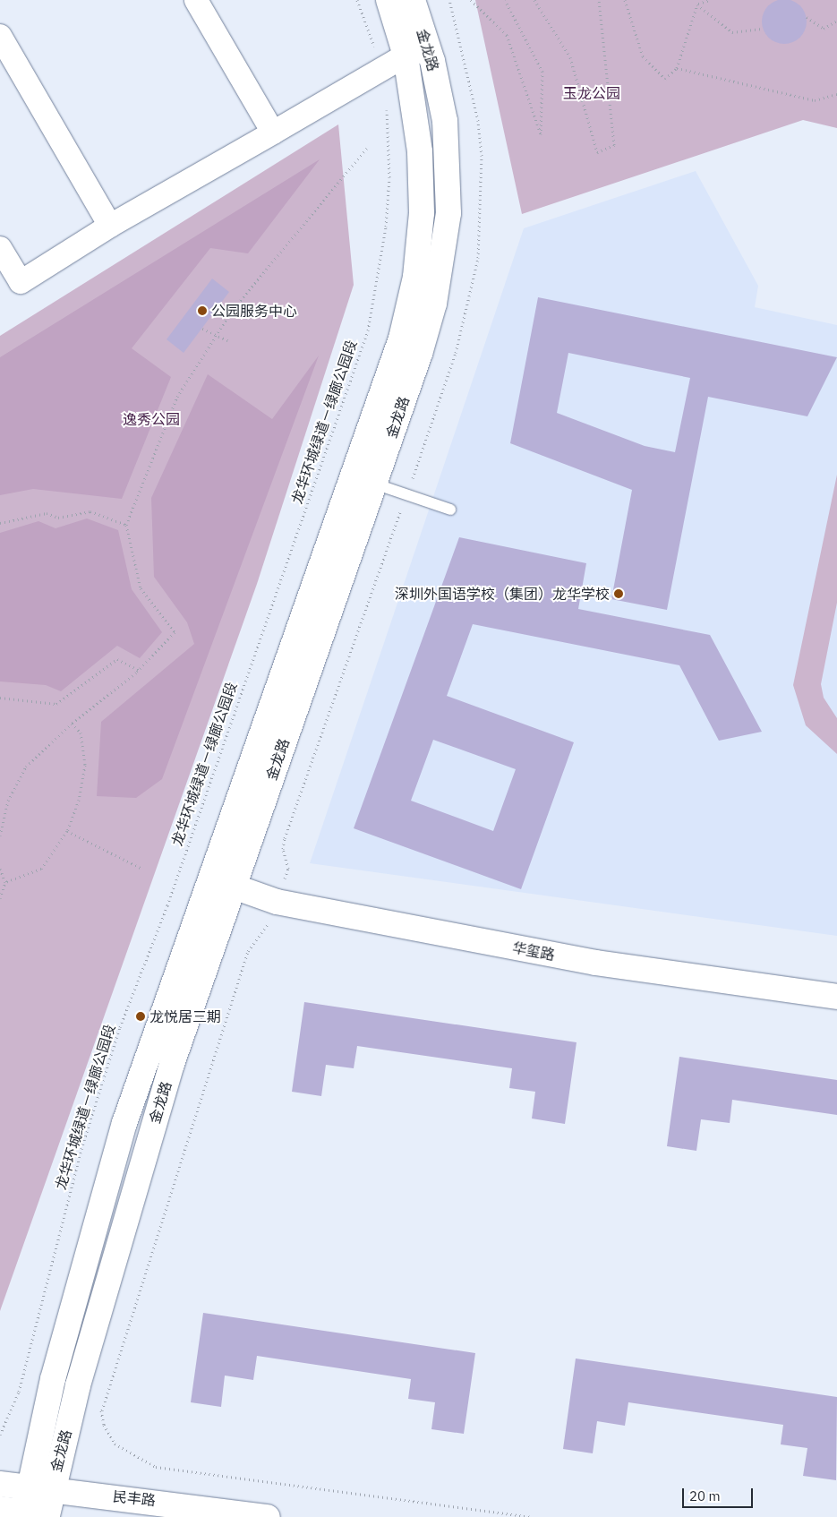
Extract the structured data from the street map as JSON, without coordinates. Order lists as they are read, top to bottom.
{
  "streets": {
    "main road": ["金龙路", "华玺路", "民丰路"],
    "path": ["龙华环城绿道－绿廊公园段"]
  },
  "crossings": [
    ["金龙路", "华玺路"],
    ["金龙路", "民丰路"]
  ],
  "parks": ["玉龙公园", "逸秀公园"],
  "places": ["公园服务中心", "深圳外国语学校（集团）龙华学校", "龙悦居三期"],
  "scale_bar": "20 m"
}
